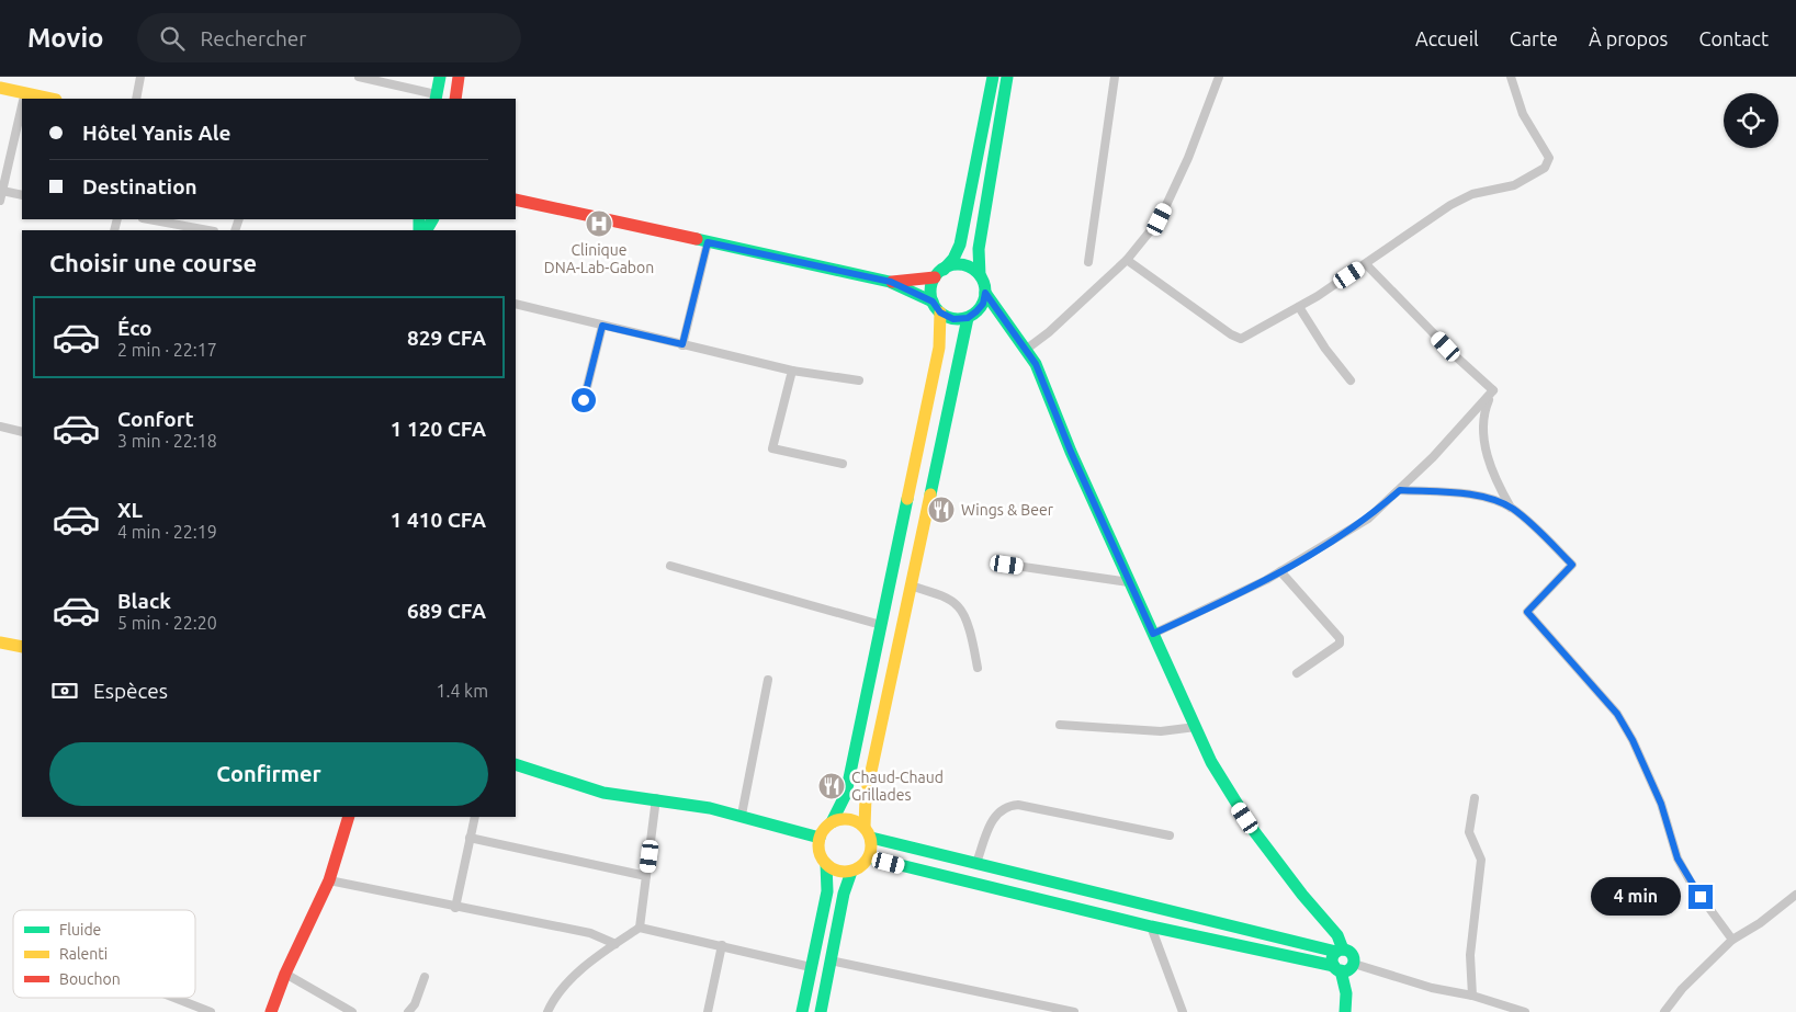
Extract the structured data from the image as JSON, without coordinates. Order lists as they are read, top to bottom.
{
  "places": {
    "hospital": ["Clinique DNA-Lab-Gabon"],
    "restaurant": ["Wings & Beer", "Chaud-Chaud Grillades"]
  },
  "legend": ["Fluide", "Ralenti", "Bouchon"],
  "page": {
    "header": "Movio",
    "search": "Rechercher",
    "nav": [
      "Accueil",
      "Carte",
      "À propos",
      "Contact"
    ],
    "banner": ["Hôtel Yanis Ale", "Destination"],
    "heading": "Choisir une course",
    "list": [
      {
        "name": "Éco",
        "note": "2 min · 22:17",
        "value": "829 CFA"
      },
      {
        "name": "Confort",
        "note": "3 min · 22:18",
        "value": "1 120 CFA"
      },
      {
        "name": "XL",
        "note": "4 min · 22:19",
        "value": "1 410 CFA"
      },
      {
        "name": "Black",
        "note": "5 min · 22:20",
        "value": "689 CFA"
      }
    ],
    "pay": ["Espèces", "1.4 km"],
    "buttons": "Confirmer",
    "bubble": "4 min"
  }
}
